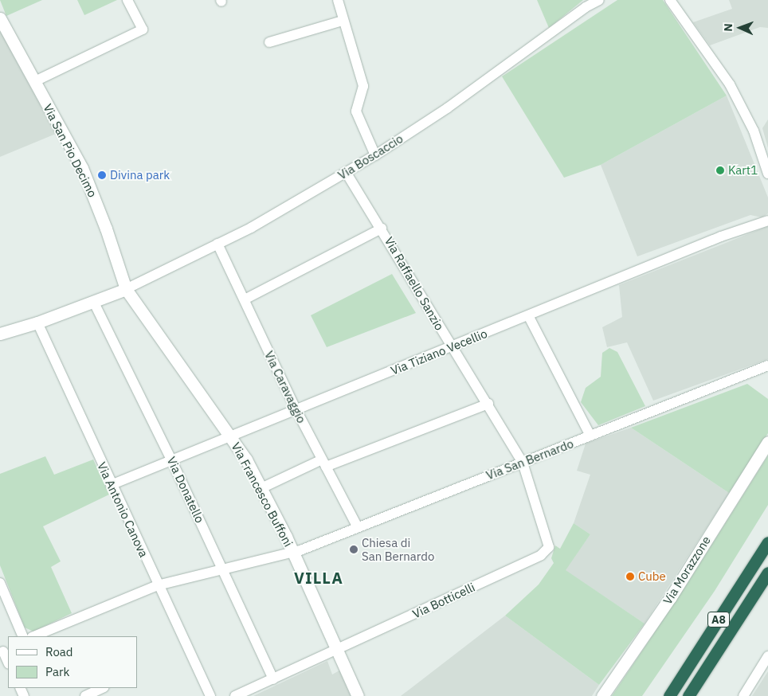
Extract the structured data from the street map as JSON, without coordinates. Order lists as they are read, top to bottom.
{
  "streets": {
    "highway": ["A8"],
    "street": [
      "Via San Pio Decimo",
      "Via Boscaccio",
      "Via Raffaello Sanzio",
      "Via Tiziano Vecellio",
      "Via Caravaggio",
      "Via San Bernardo",
      "Via Donatello",
      "Via Francesco Buffoni",
      "Via Antonio Canova",
      "Via Morazzone",
      "Via Botticelli"
    ]
  },
  "crossings": [
    ["Via San Pio Decimo", "Via Boscaccio"],
    ["Via San Pio Decimo", "Via Francesco Buffoni"],
    ["Via Boscaccio", "Via Raffaello Sanzio"],
    ["Via Boscaccio", "Via Caravaggio"],
    ["Via Boscaccio", "Via Francesco Buffoni"],
    ["Via Raffaello Sanzio", "Via Tiziano Vecellio"],
    ["Via Raffaello Sanzio", "Via San Bernardo"],
    ["Via Raffaello Sanzio", "Via Botticelli"],
    ["Via Tiziano Vecellio", "Via Caravaggio"],
    ["Via Tiziano Vecellio", "Via Donatello"],
    ["Via Tiziano Vecellio", "Via Francesco Buffoni"],
    ["Via Tiziano Vecellio", "Via Antonio Canova"],
    ["Via Caravaggio", "Via San Bernardo"],
    ["Via San Bernardo", "Via Donatello"],
    ["Via San Bernardo", "Via Francesco Buffoni"],
    ["Via San Bernardo", "Via Antonio Canova"],
    ["Via Donatello", "Via Botticelli"],
    ["Via Francesco Buffoni", "Via Botticelli"]
  ],
  "districts": ["VILLA"],
  "places": [
    "Kart1",
    "Divina park",
    "Chiesa di San Bernardo",
    "Cube"
  ],
  "legend": ["Road", "Park"],
  "north": "left"
}
